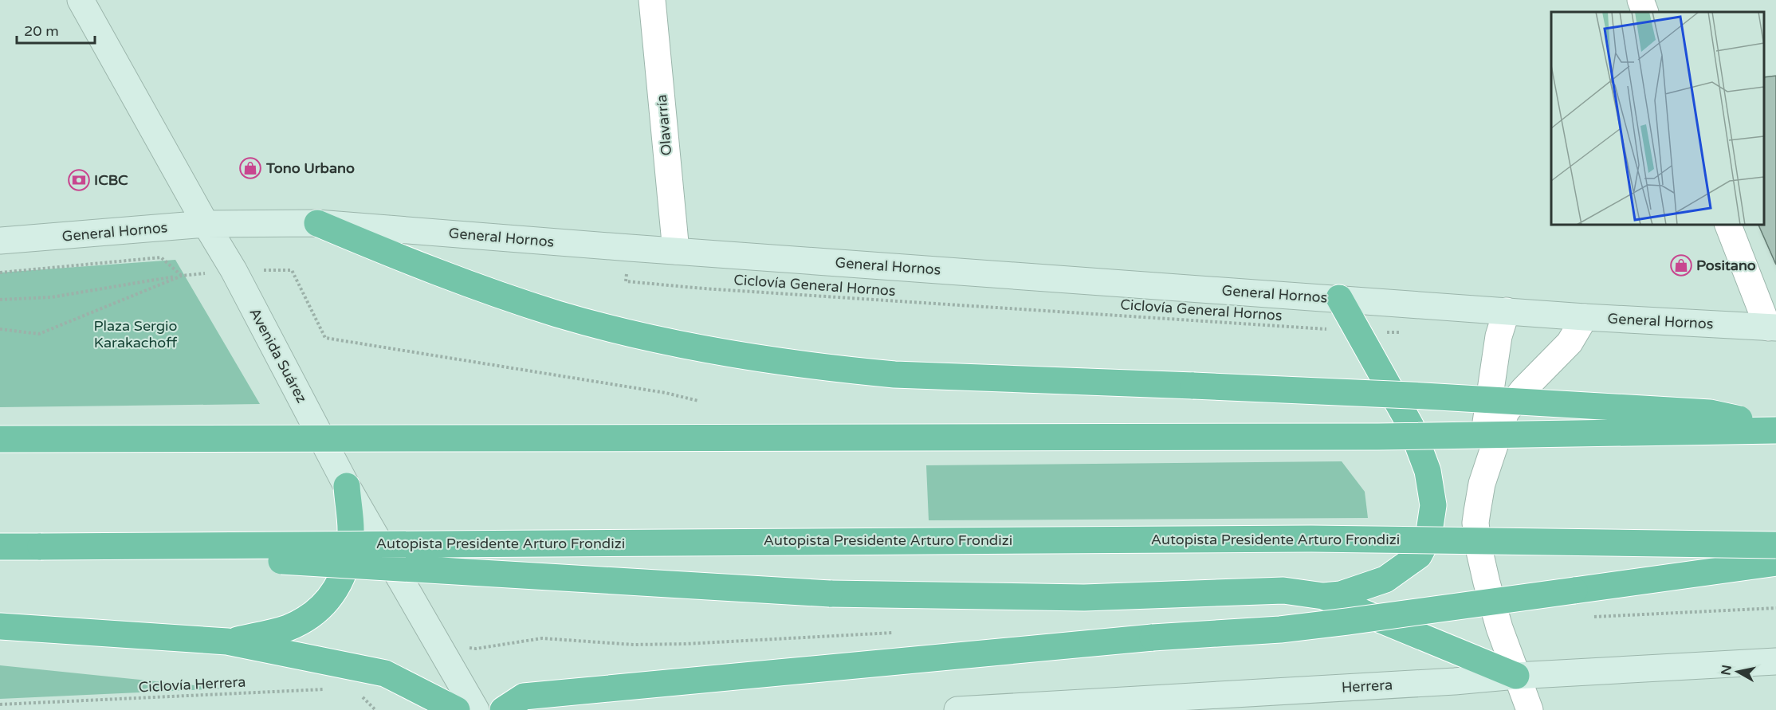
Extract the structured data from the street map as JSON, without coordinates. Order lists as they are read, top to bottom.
{
  "streets": {
    "highway": ["Autopista Presidente Arturo Frondizi"],
    "street": [
      "Olavarría",
      "General Hornos",
      "Avenida Suárez",
      "Herrera"
    ],
    "path": ["Ciclovía General Hornos", "Ciclovía Herrera"]
  },
  "crossings": [
    ["Olavarría", "General Hornos"],
    ["General Hornos", "Avenida Suárez"]
  ],
  "parks": ["Plaza Sergio Karakachoff"],
  "places": {
    "shop": ["Tono Urbano", "Positano"],
    "bank": ["ICBC"]
  },
  "scale_bar": "20 m",
  "north": "left"
}
